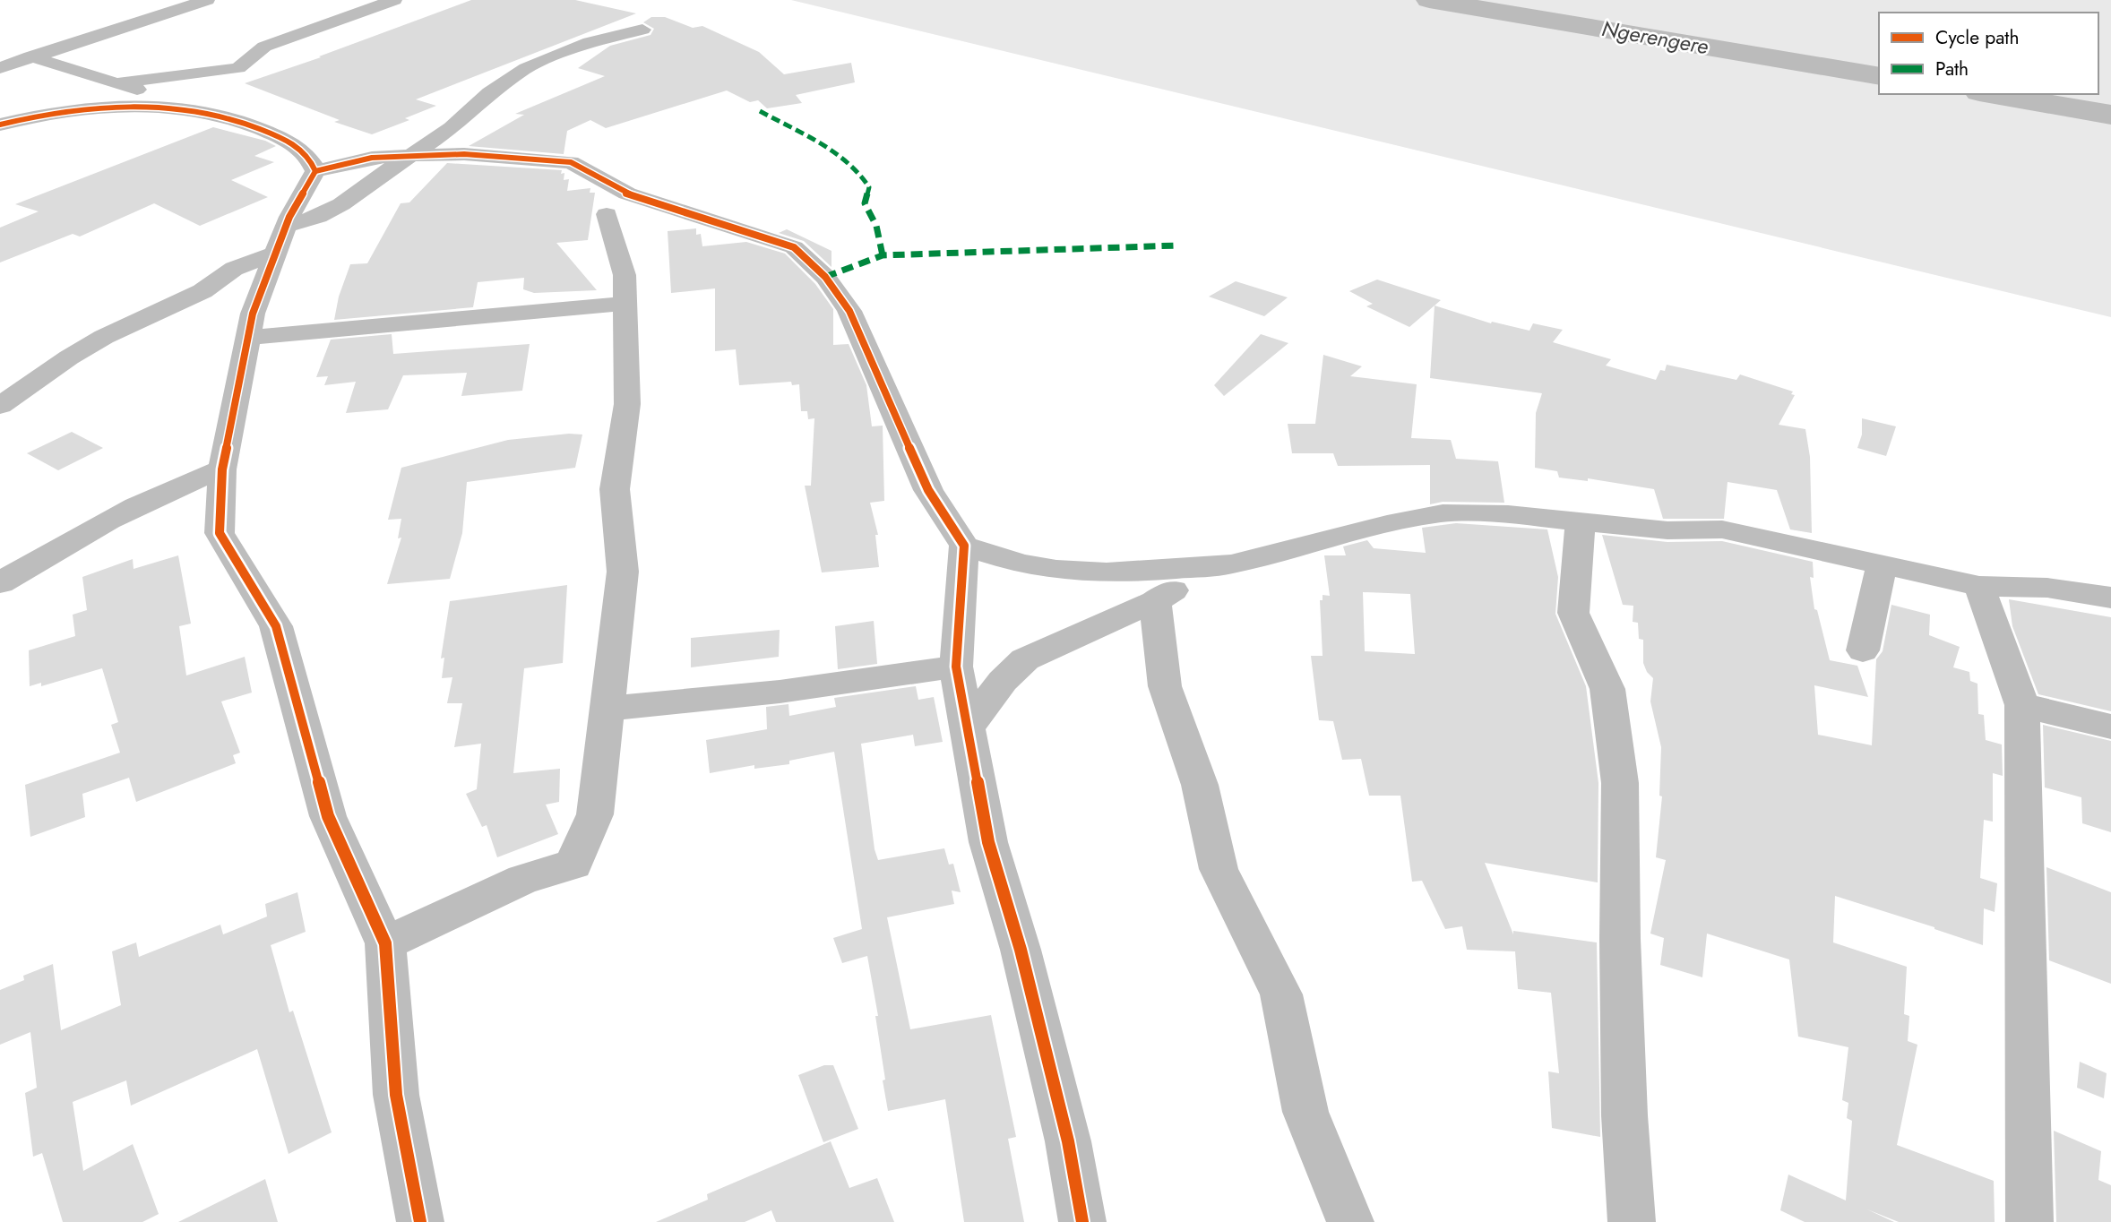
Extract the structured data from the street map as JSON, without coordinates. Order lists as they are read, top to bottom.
{
  "water": ["Ngerengere"],
  "legend": ["Cycle path", "Path"]
}
